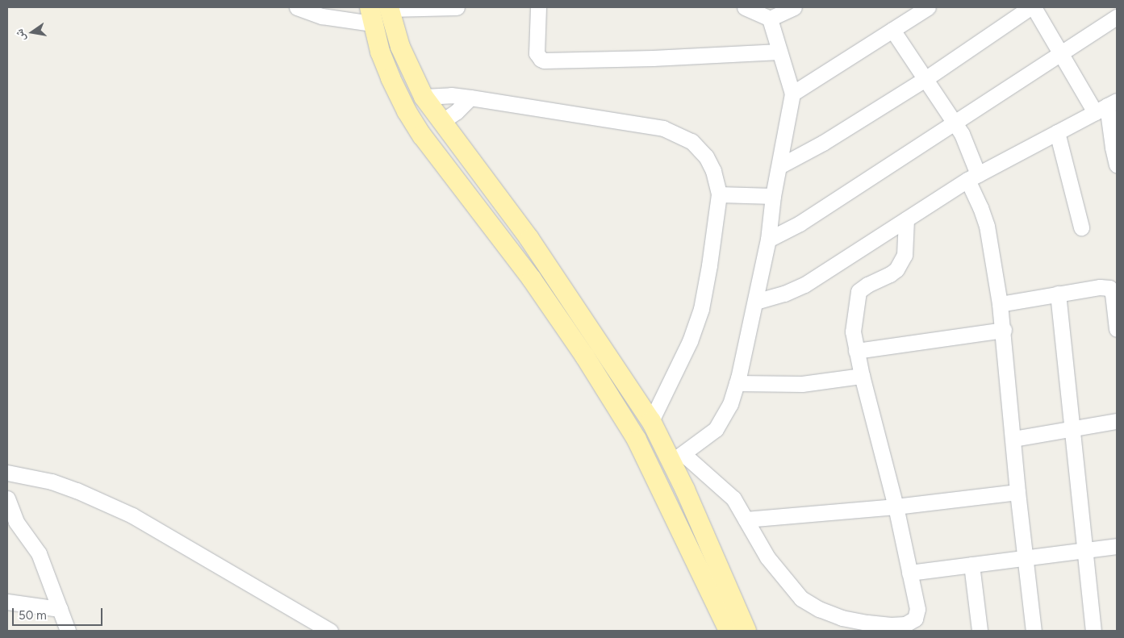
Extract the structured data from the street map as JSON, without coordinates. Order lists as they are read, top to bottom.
{
  "scale_bar": "50 m",
  "north": "left"
}
